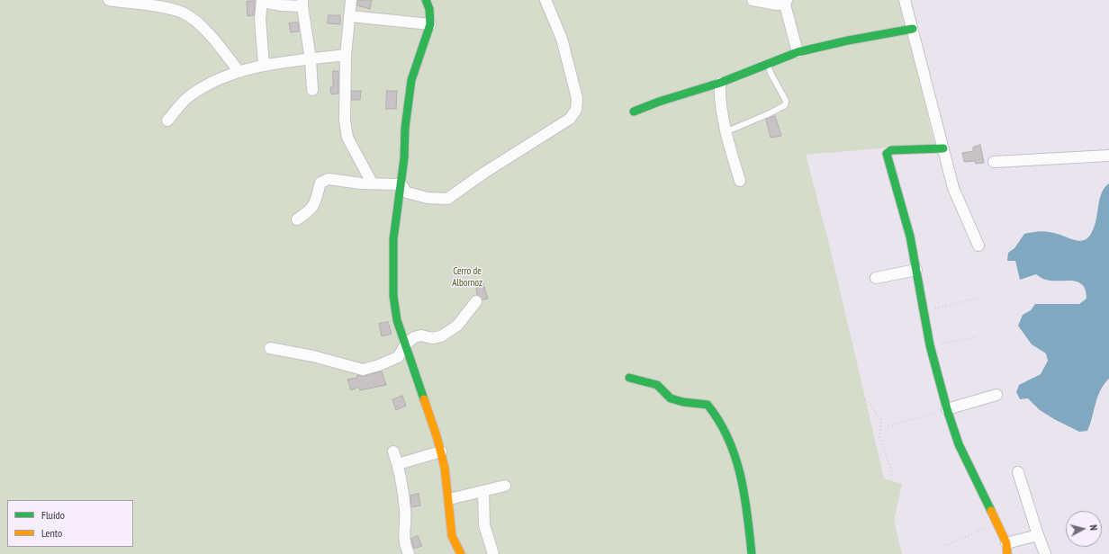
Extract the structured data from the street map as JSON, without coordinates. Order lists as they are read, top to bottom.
{
  "parks": ["Cerro de Albornoz"],
  "legend": ["Fluido", "Lento"],
  "north": "right"
}
